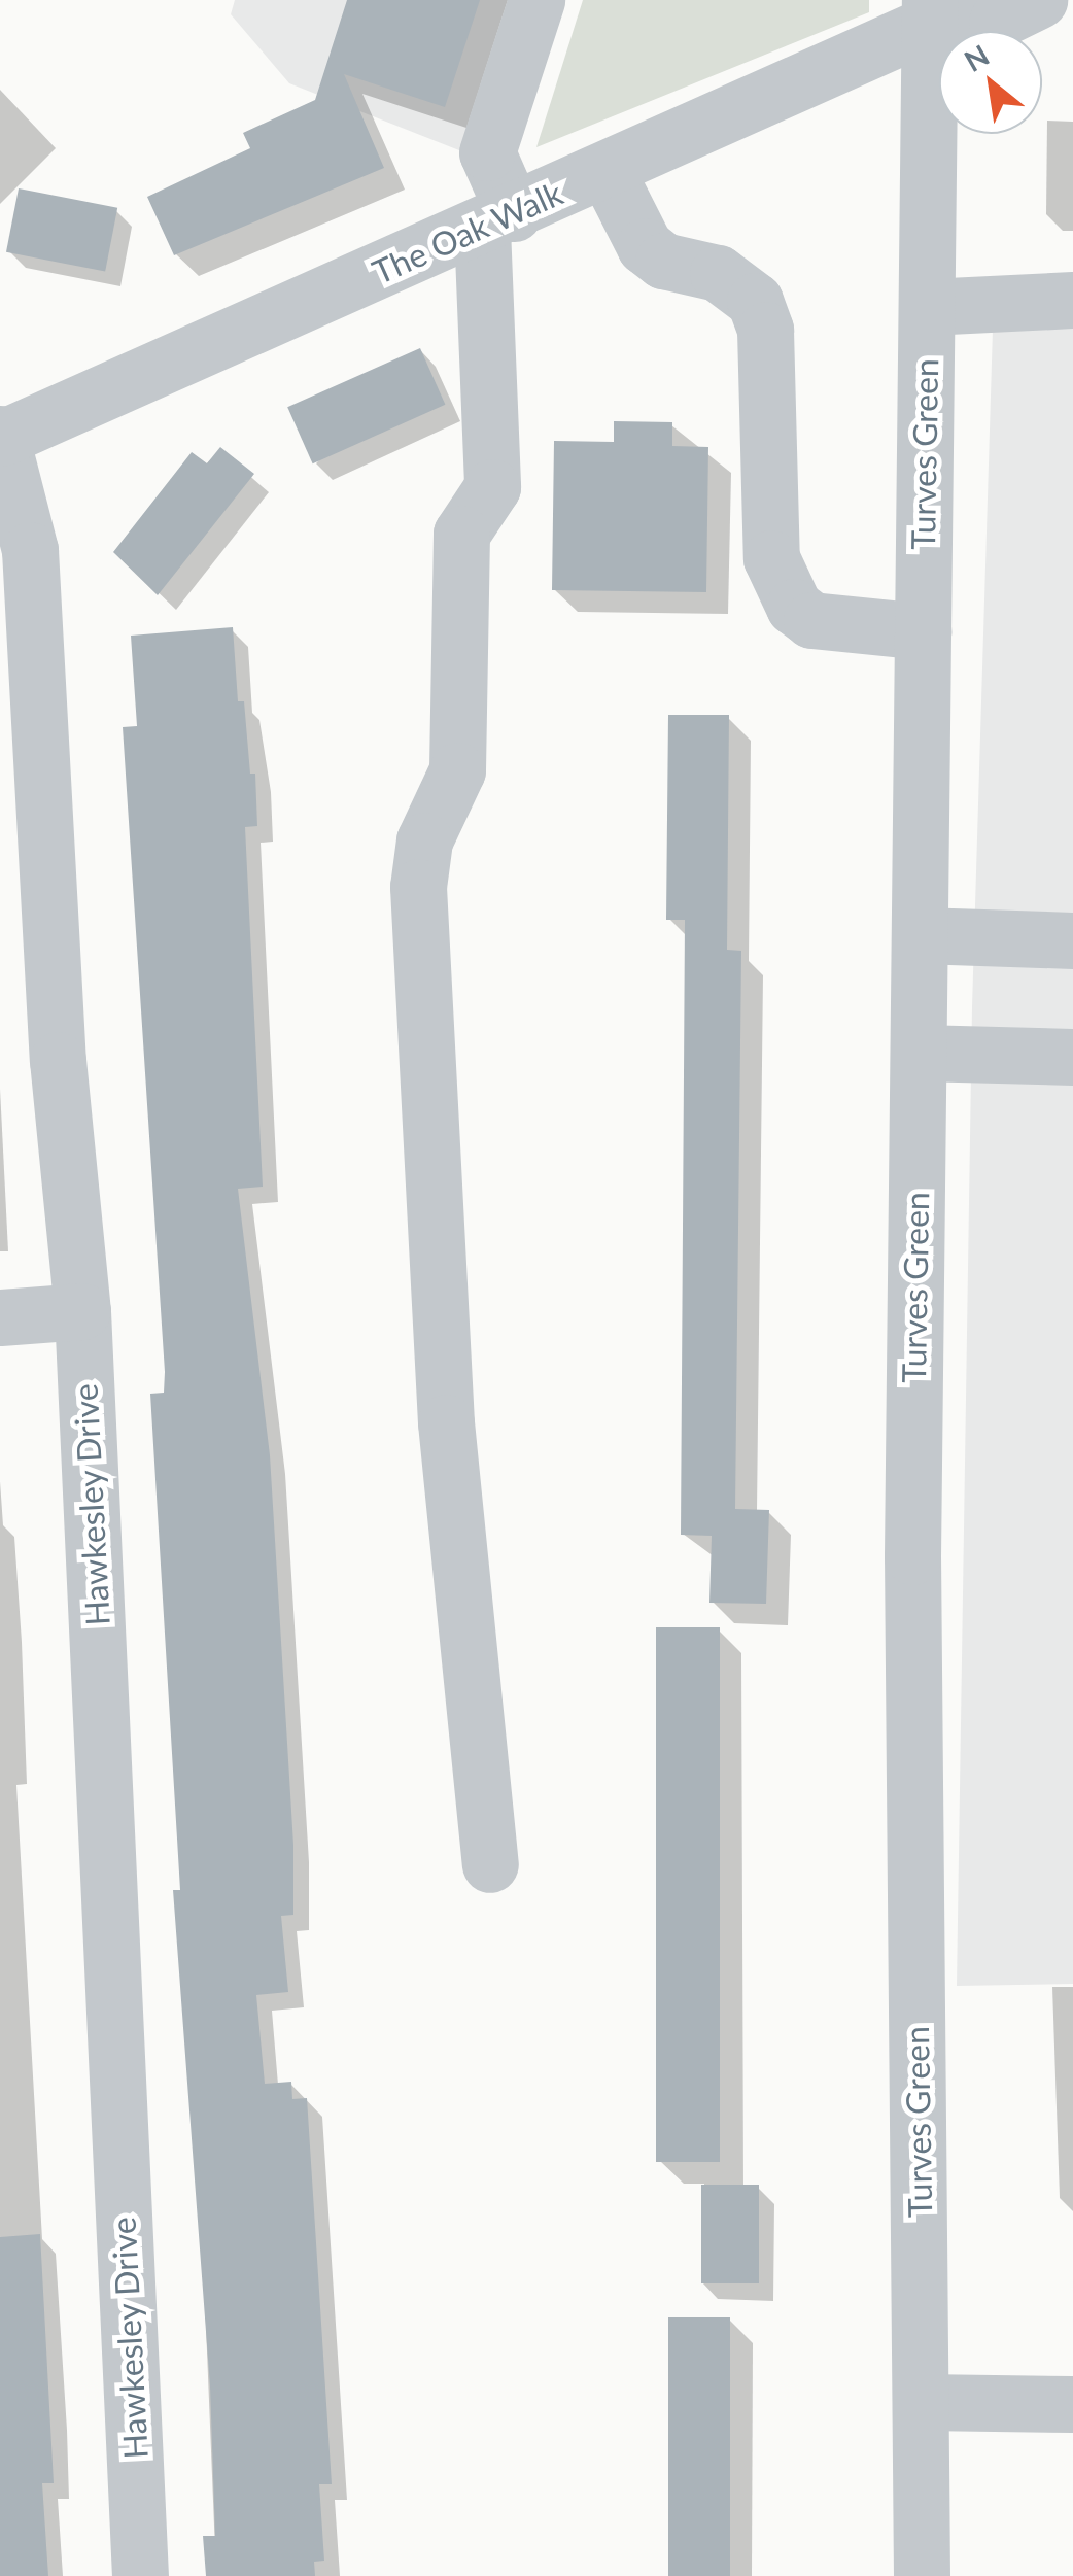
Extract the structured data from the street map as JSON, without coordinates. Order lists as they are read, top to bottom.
{
  "streets": {
    "street": ["The Oak Walk", "Turves Green", "Hawkesley Drive"]
  },
  "crossings": [
    ["The Oak Walk", "Turves Green"],
    ["The Oak Walk", "Hawkesley Drive"]
  ],
  "north": "top left"
}
